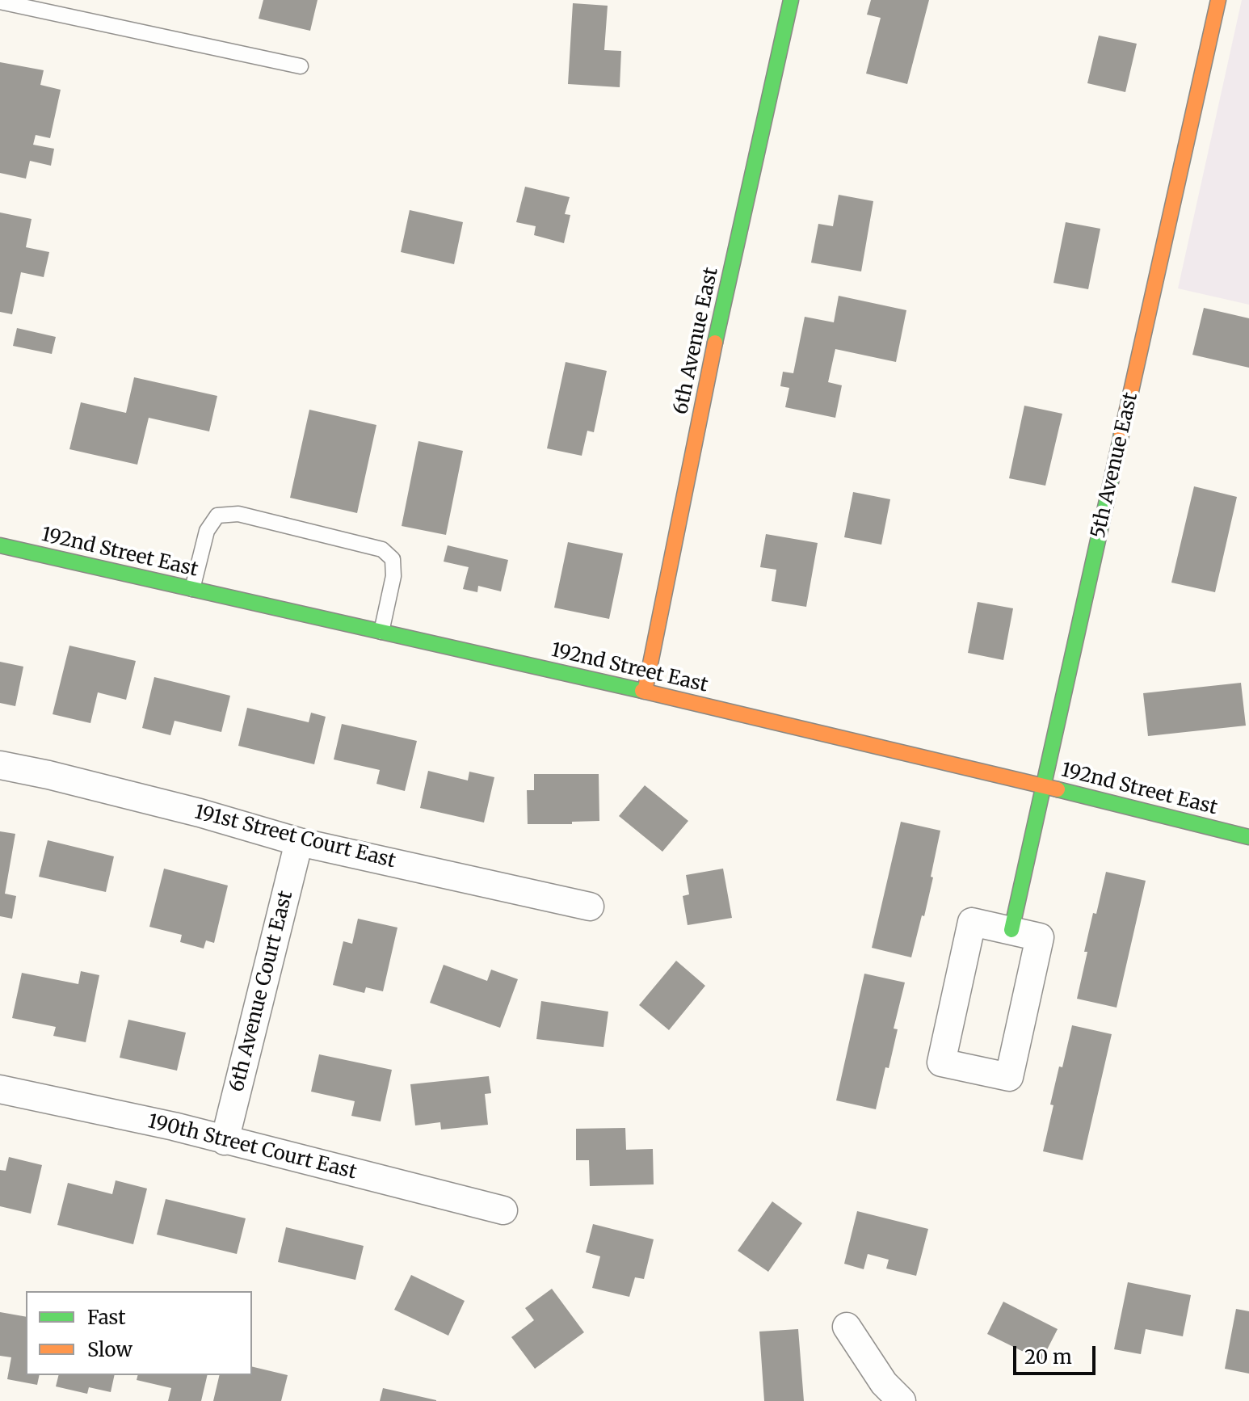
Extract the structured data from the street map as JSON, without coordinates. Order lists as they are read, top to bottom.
{
  "streets": {
    "street": [
      "6th Avenue East",
      "5th Avenue East",
      "192nd Street East",
      "191st Street Court East",
      "6th Avenue Court East",
      "190th Street Court East"
    ]
  },
  "crossings": [
    ["6th Avenue East", "192nd Street East"],
    ["5th Avenue East", "192nd Street East"],
    ["191st Street Court East", "6th Avenue Court East"],
    ["6th Avenue Court East", "190th Street Court East"]
  ],
  "legend": ["Fast", "Slow"],
  "scale_bar": "20 m"
}
